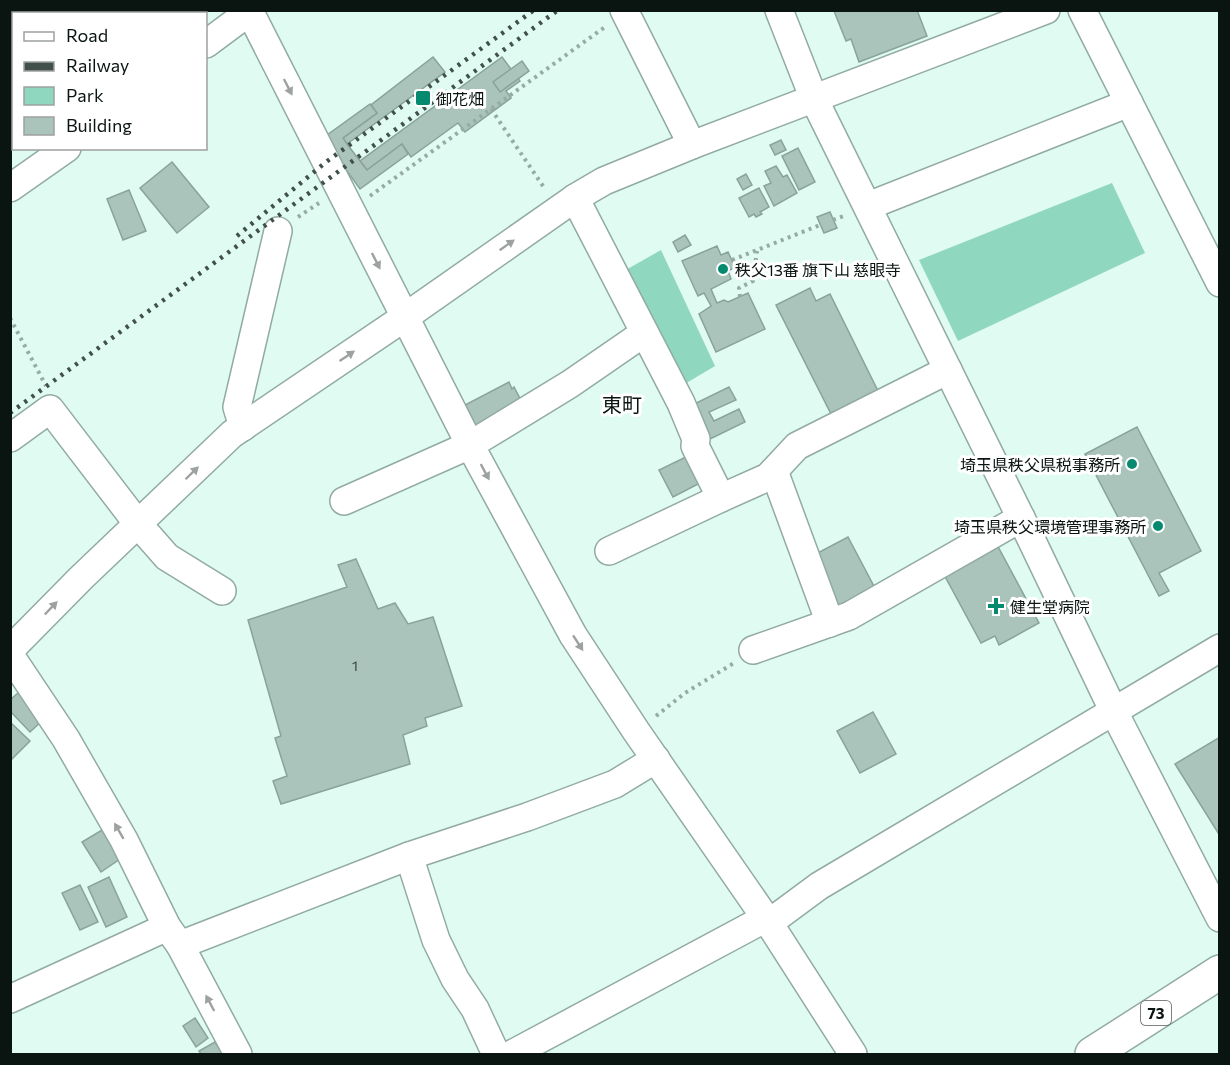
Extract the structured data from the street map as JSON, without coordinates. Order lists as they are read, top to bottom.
{
  "streets": {
    "main road": ["73"]
  },
  "districts": ["東町"],
  "places": {
    "transit": ["御花畑"],
    "other": ["秩父13番 旗下山 慈眼寺", "埼玉県秩父県税事務所", "埼玉県秩父環境管理事務所"],
    "health": ["健生堂病院"]
  },
  "house_numbers": ["1"],
  "legend": [
    "Road",
    "Railway",
    "Park",
    "Building"
  ]
}
